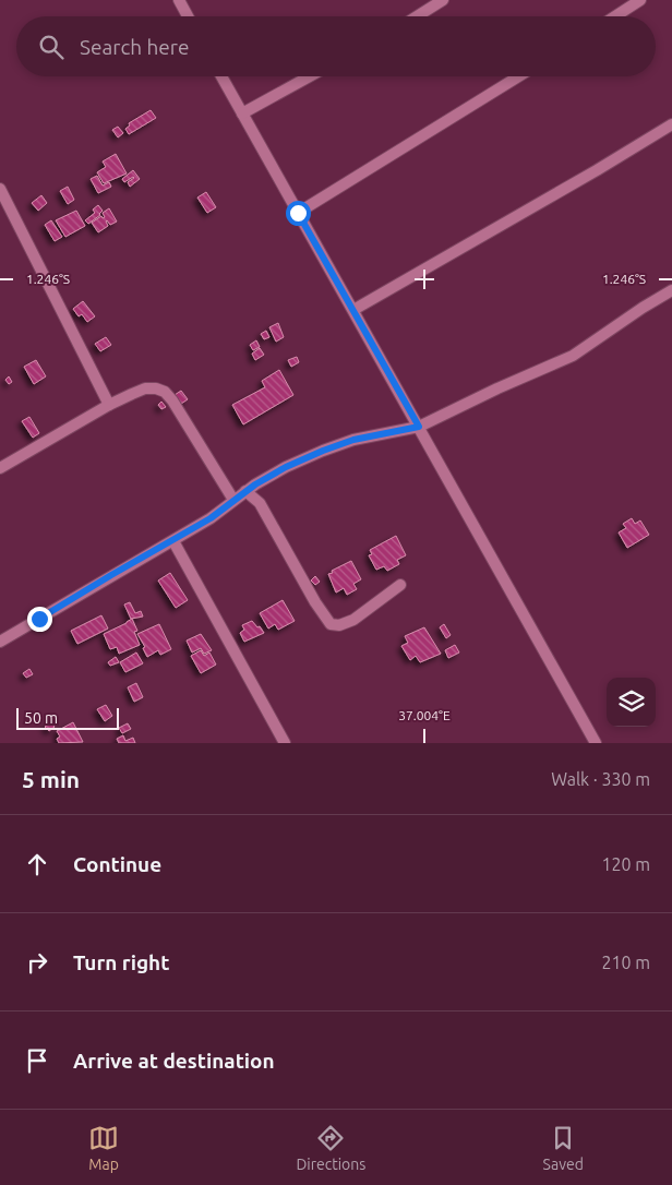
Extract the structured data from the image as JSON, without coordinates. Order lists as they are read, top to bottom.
{
  "scale_bar": "50 m",
  "page": {
    "search": "Search here",
    "scale": "50 m",
    "heading": ["5 min", "Walk · 330 m"],
    "list": [
      ["Continue", "120 m"],
      ["Turn right", "210 m"],
      "Arrive at destination"
    ],
    "nav": ["Map", "Directions", "Saved"]
  },
  "coordinates": ["1.246°S", "37.004°E"]
}
